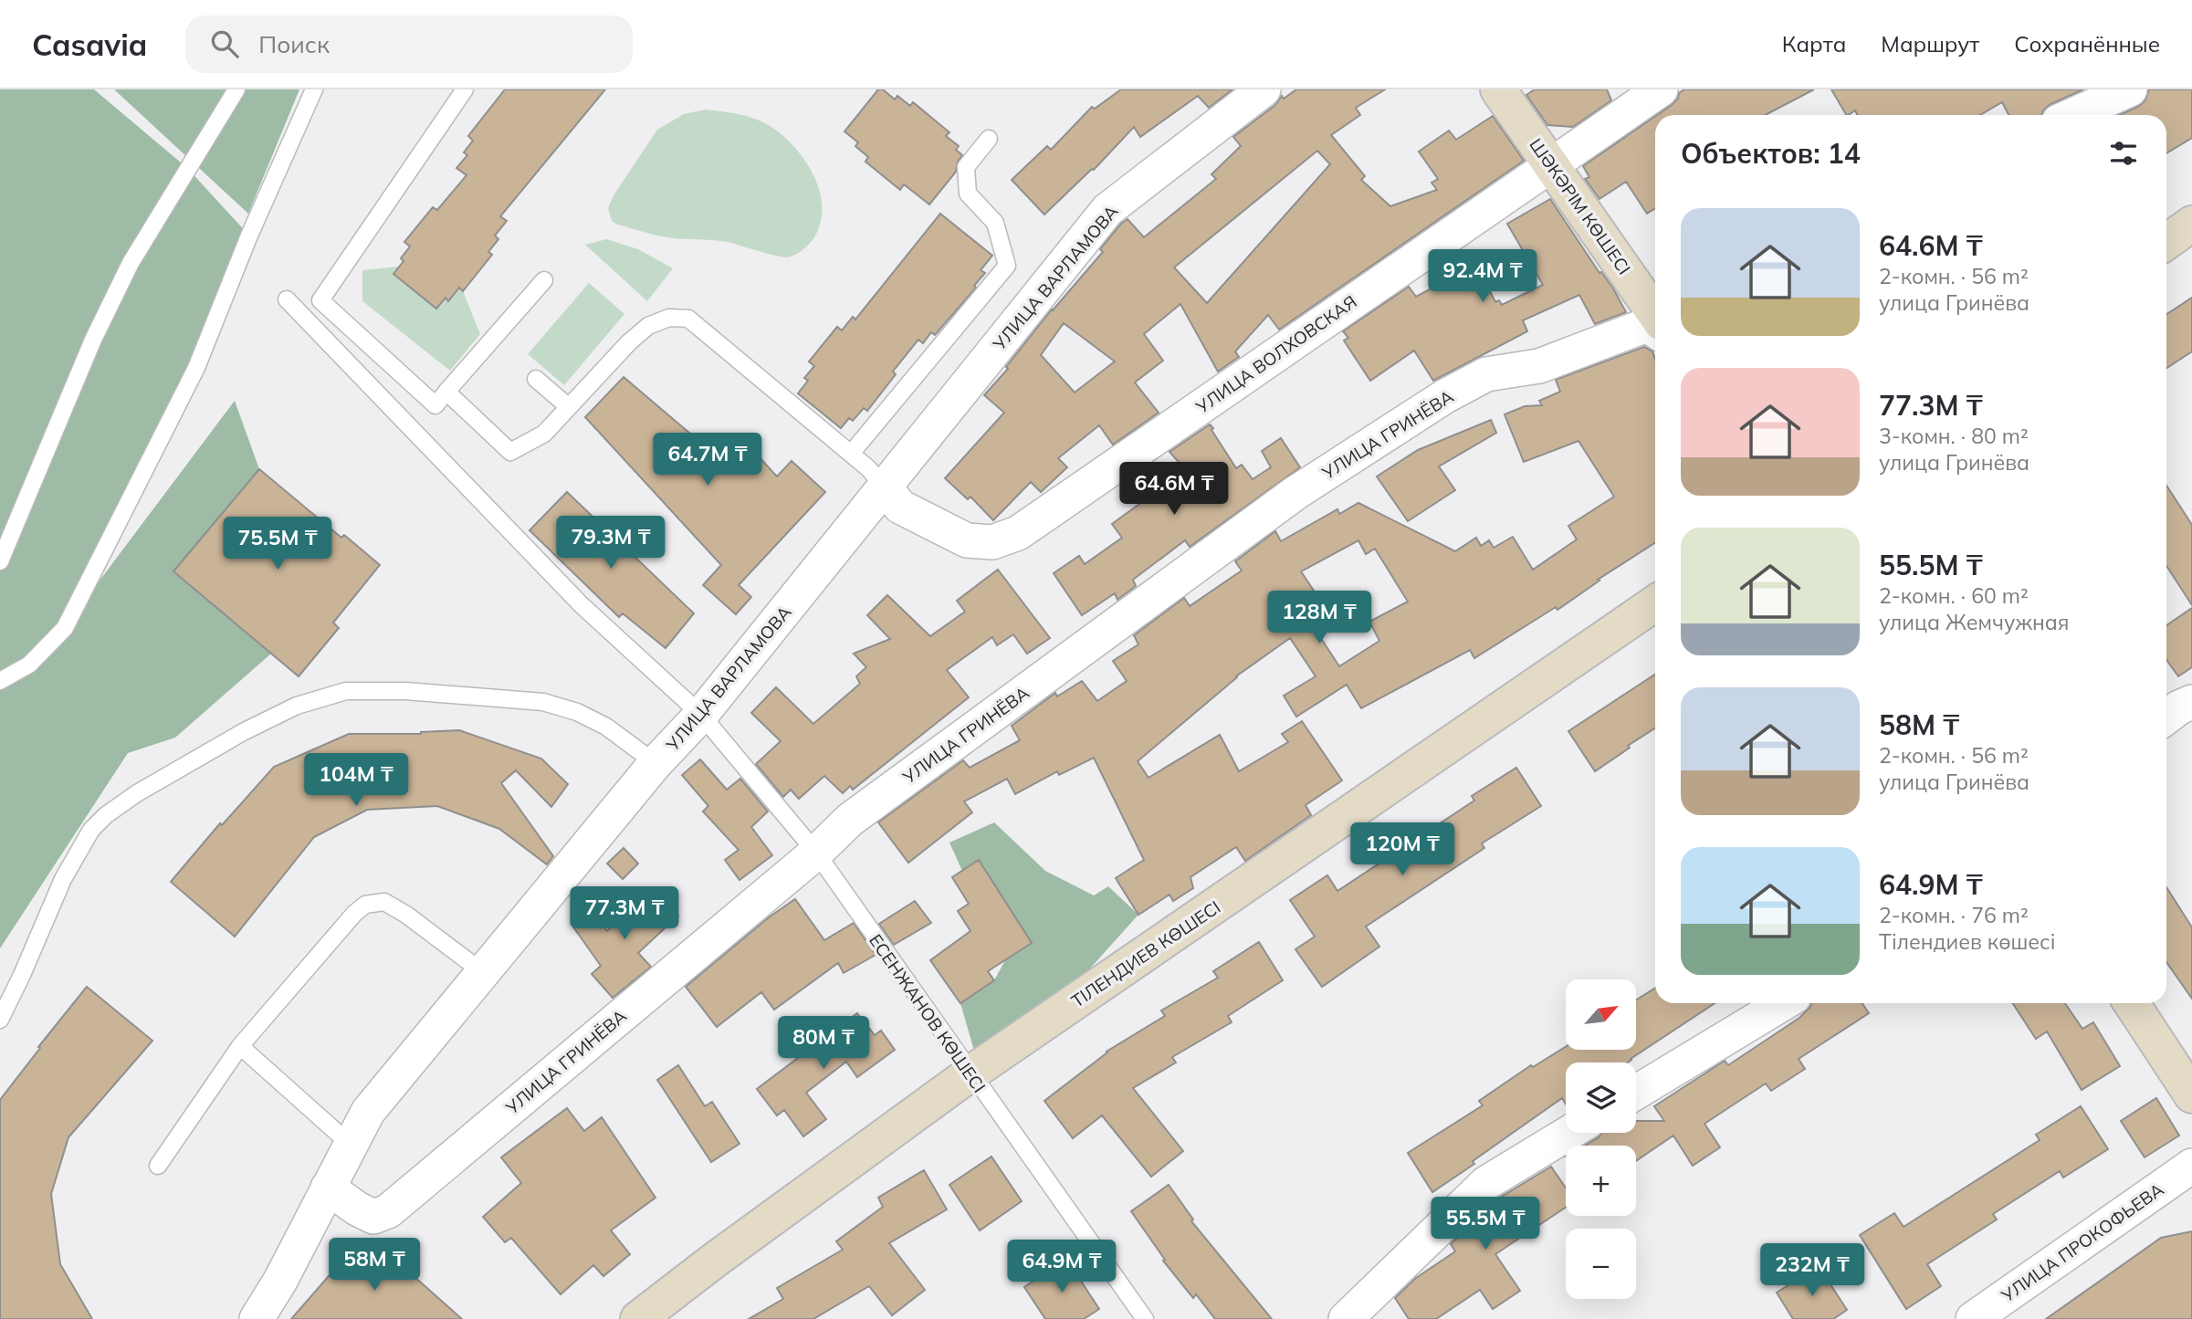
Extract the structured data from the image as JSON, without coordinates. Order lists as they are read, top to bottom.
{
  "streets": {
    "street": [
      "ШӘКӘРІМ КӨШЕСІ",
      "УЛИЦА ВАРЛАМОВА",
      "УЛИЦА ВОЛХОВСКАЯ",
      "УЛИЦА ГРИНЁВА",
      "ТІЛЕНДИЕВ КӨШЕСІ",
      "УЛИЦА ПРОКОФЬЕВА"
    ],
    "lane": ["ЕСЕНЖАНОВ КӨШЕСІ"]
  },
  "crossings": [
    ["ШӘКӘРІМ КӨШЕСІ", "УЛИЦА ВОЛХОВСКАЯ"],
    ["УЛИЦА ВАРЛАМОВА", "УЛИЦА ВОЛХОВСКАЯ"],
    ["УЛИЦА ВАРЛАМОВА", "УЛИЦА ГРИНЁВА"],
    ["УЛИЦА ВАРЛАМОВА", "ЕСЕНЖАНОВ КӨШЕСІ"],
    ["УЛИЦА ГРИНЁВА", "ЕСЕНЖАНОВ КӨШЕСІ"],
    ["ТІЛЕНДИЕВ КӨШЕСІ", "ЕСЕНЖАНОВ КӨШЕСІ"]
  ],
  "north": "top right",
  "page": {
    "header": "Casavia",
    "search": "Поиск",
    "nav": ["Карта", "Маршрут", "Сохранённые"],
    "heading": "Объектов: 14",
    "list": [
      {
        "name": "64.6M ₸",
        "note": "2-комн. · 56 m² · улица Гринёва"
      },
      {
        "name": "77.3M ₸",
        "note": "3-комн. · 80 m² · улица Гринёва"
      },
      {
        "name": "55.5M ₸",
        "note": "2-комн. · 60 m² · улица Жемчужная"
      },
      {
        "name": "58M ₸",
        "note": "2-комн. · 56 m² · улица Гринёва"
      },
      {
        "name": "64.9M ₸",
        "note": "2-комн. · 76 m² · Тілендиев көшесі"
      }
    ],
    "price": [
      "92.4M ₸",
      "64.7M ₸",
      "64.6M ₸",
      "79.3M ₸",
      "75.5M ₸",
      "128M ₸",
      "104M ₸",
      "120M ₸",
      "77.3M ₸",
      "80M ₸",
      "55.5M ₸",
      "58M ₸",
      "64.9M ₸",
      "232M ₸"
    ],
    "map_buttons": ["+", "−"]
  }
}
